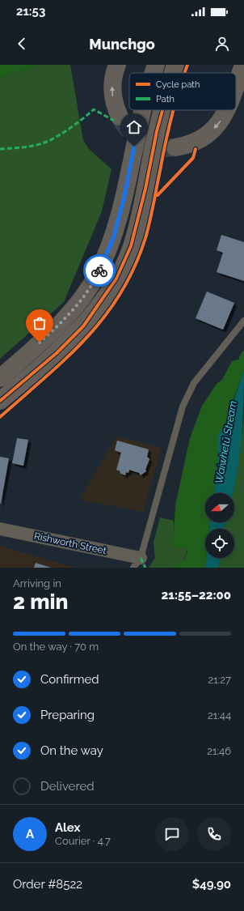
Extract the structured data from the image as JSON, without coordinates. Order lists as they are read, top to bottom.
{
  "streets": {
    "street": ["Rishworth Street"]
  },
  "water": ["Waiwhetū Stream"],
  "legend": ["Cycle path", "Path"],
  "north": "left",
  "page": {
    "status": "21:53",
    "header": "Munchgo",
    "heading": ["2 min", "Arriving in", "21:55–22:00"],
    "panel": [
      "Alex",
      "Courier · 4.7",
      "Order #8522",
      "$49.90"
    ],
    "bar": "On the way · 70 m",
    "list": [
      ["Confirmed", "21:27"],
      ["Preparing", "21:44"],
      ["On the way", "21:46"],
      "Delivered"
    ],
    "round": "A"
  }
}
